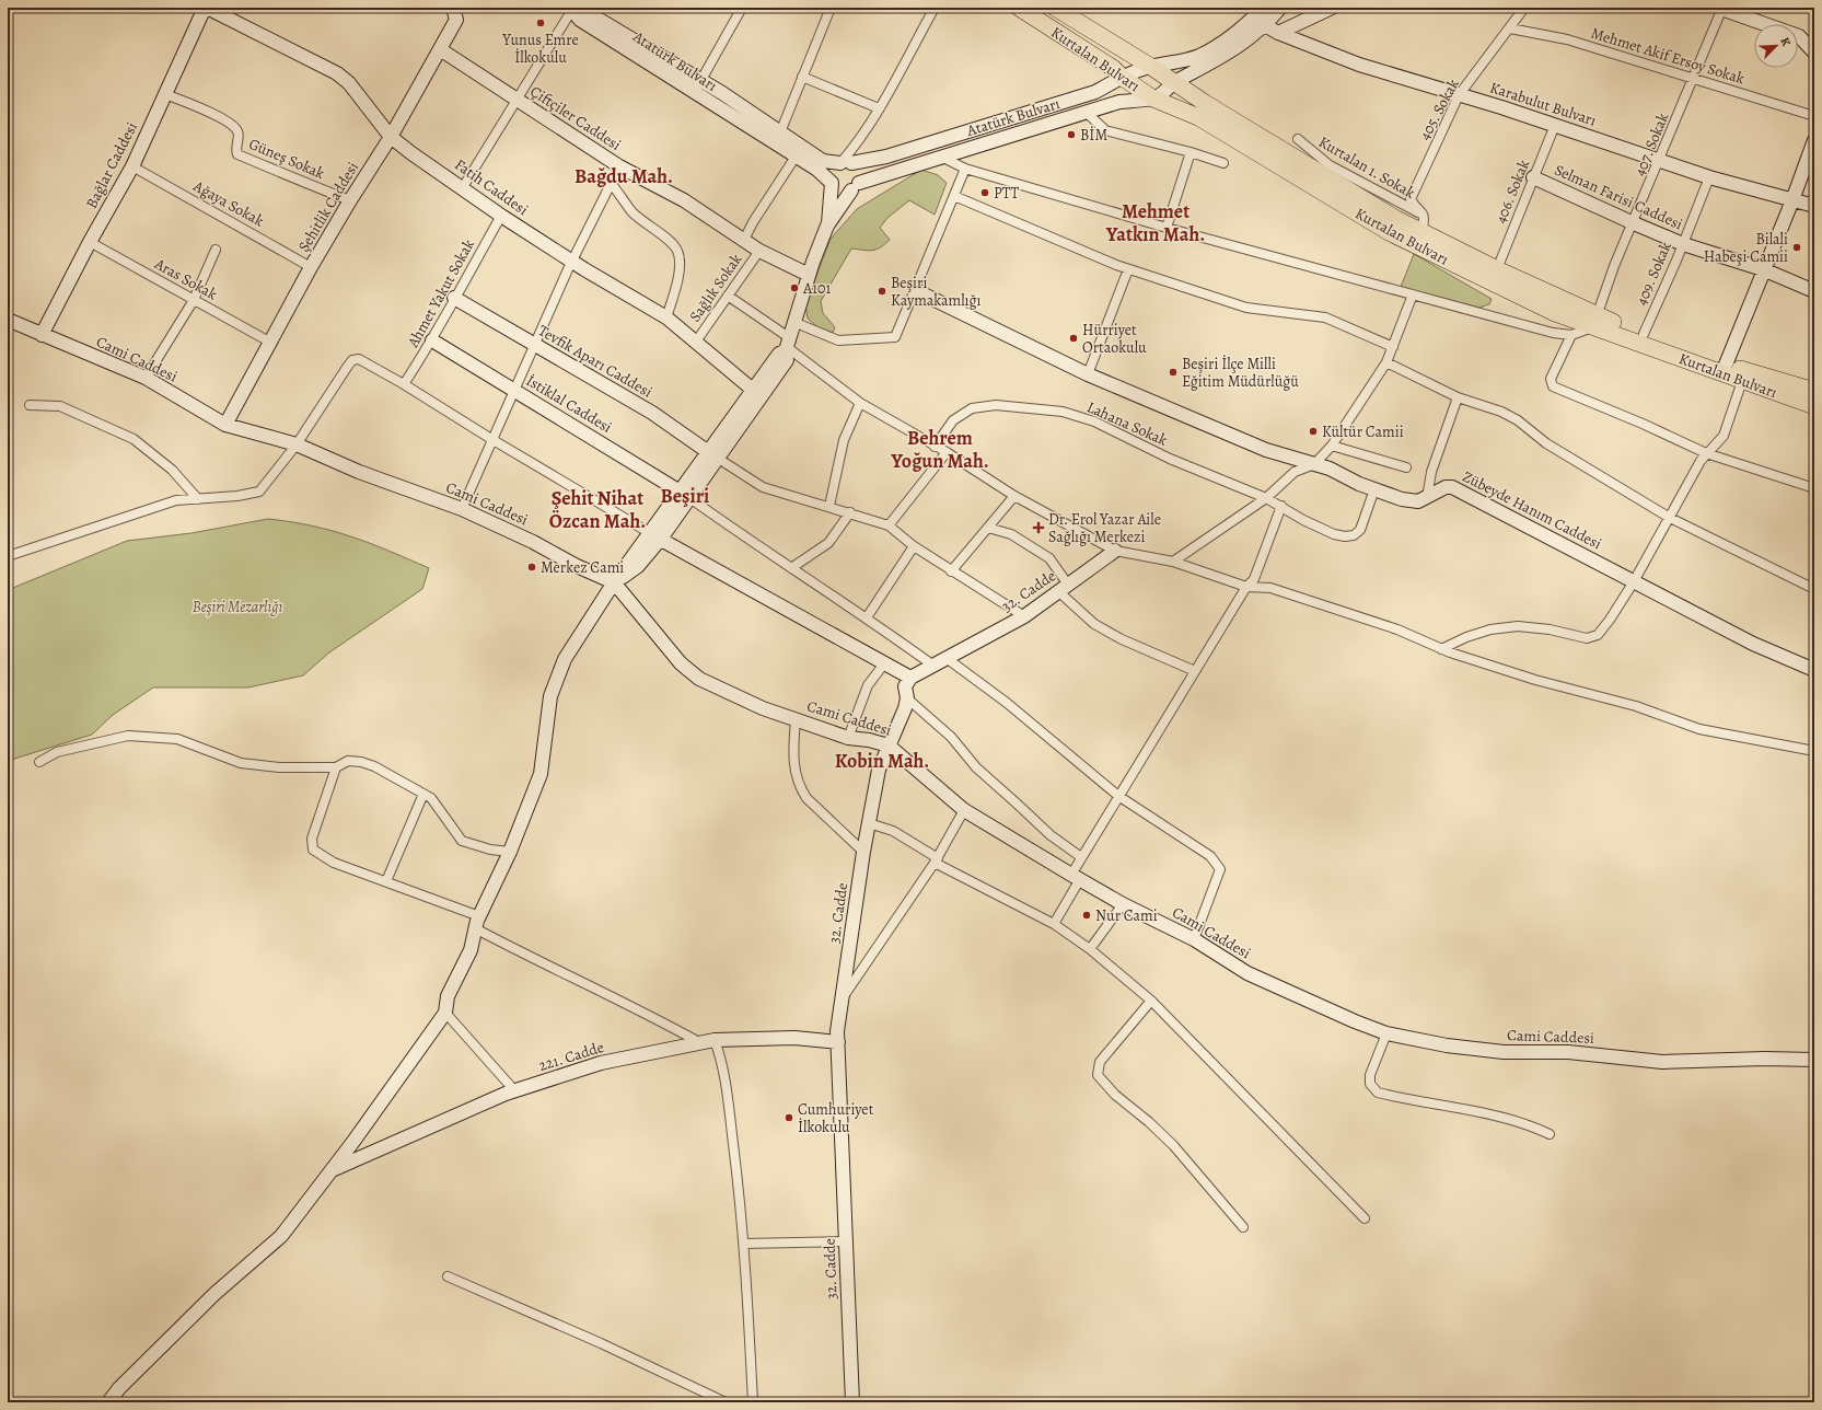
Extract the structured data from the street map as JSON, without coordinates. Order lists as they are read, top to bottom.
{
  "streets": {
    "highway": ["Kurtalan Bulvarı"],
    "street": [
      "Mehmet Akif Ersoy Sokak",
      "Atatürk Bulvarı",
      "Karabulut Bulvarı",
      "405. Sokak",
      "Çiftçiler Caddesi",
      "407. Sokak",
      "Güneş Sokak",
      "Bağlar Caddesi",
      "Kurtalan 1. Sokak",
      "Fatih Caddesi",
      "406. Sokak",
      "Selman Farisi Caddesi",
      "Ağaya Sokak",
      "Şehitlik Caddesi",
      "409. Sokak",
      "Aras Sokak",
      "Sağlık Sokak",
      "Ahmet Yakut Sokak",
      "Cami Caddesi",
      "Tevfik Aparı Caddesi",
      "İstiklal Caddesi",
      "Lahana Sokak",
      "Zübeyde Hanım Caddesi",
      "32. Cadde",
      "221. Cadde"
    ]
  },
  "crossings": [
    ["Mehmet Akif Ersoy Sokak", "405. Sokak"],
    ["Mehmet Akif Ersoy Sokak", "407. Sokak"],
    ["Kurtalan Bulvarı", "Atatürk Bulvarı"],
    ["Kurtalan Bulvarı", "405. Sokak"],
    ["Kurtalan Bulvarı", "407. Sokak"],
    ["Kurtalan Bulvarı", "Kurtalan 1. Sokak"],
    ["Kurtalan Bulvarı", "406. Sokak"],
    ["Kurtalan Bulvarı", "409. Sokak"],
    ["Atatürk Bulvarı", "Sağlık Sokak"],
    ["Karabulut Bulvarı", "405. Sokak"],
    ["Karabulut Bulvarı", "407. Sokak"],
    ["Karabulut Bulvarı", "406. Sokak"],
    ["Karabulut Bulvarı", "409. Sokak"],
    ["405. Sokak", "Kurtalan 1. Sokak"],
    ["Çiftçiler Caddesi", "Şehitlik Caddesi"],
    ["Çiftçiler Caddesi", "Sağlık Sokak"],
    ["407. Sokak", "Selman Farisi Caddesi"],
    ["Güneş Sokak", "Bağlar Caddesi"],
    ["Güneş Sokak", "Şehitlik Caddesi"],
    ["Bağlar Caddesi", "Fatih Caddesi"],
    ["Bağlar Caddesi", "Ağaya Sokak"],
    ["Bağlar Caddesi", "Aras Sokak"],
    ["Bağlar Caddesi", "Cami Caddesi"],
    ["Fatih Caddesi", "Şehitlik Caddesi"],
    ["Fatih Caddesi", "Sağlık Sokak"],
    ["Fatih Caddesi", "Ahmet Yakut Sokak"],
    ["406. Sokak", "Selman Farisi Caddesi"],
    ["Selman Farisi Caddesi", "409. Sokak"],
    ["Ağaya Sokak", "Şehitlik Caddesi"],
    ["Şehitlik Caddesi", "Aras Sokak"],
    ["Şehitlik Caddesi", "Cami Caddesi"],
    ["Ahmet Yakut Sokak", "Tevfik Aparı Caddesi"],
    ["Ahmet Yakut Sokak", "İstiklal Caddesi"],
    ["Cami Caddesi", "32. Cadde"],
    ["Lahana Sokak", "Zübeyde Hanım Caddesi"],
    ["32. Cadde", "221. Cadde"]
  ],
  "districts": [
    "Bağdu Mah.",
    "Mehmet Yatkın Mah.",
    "Behrem Yoğun Mah.",
    "Beşiri",
    "Şehit Nihat Özcan Mah.",
    "Kobin Mah."
  ],
  "parks": ["Beşiri Mezarlığı"],
  "places": {
    "other": [
      "Yunus Emre İlkokulu",
      "BİM",
      "PTT",
      "Bilali Habeşi Camii",
      "A101",
      "Beşiri Kaymakamlığı",
      "Hürriyet Ortaokulu",
      "Beşiri İlçe Milli Eğitim Müdürlüğü",
      "Kültür Camii",
      "Merkez Cami",
      "Nur Cami",
      "Cumhuriyet İlkokulu"
    ],
    "health": ["Dr. Erol Yazar Aile Sağlığı Merkezi"]
  },
  "north": "top right"
}
